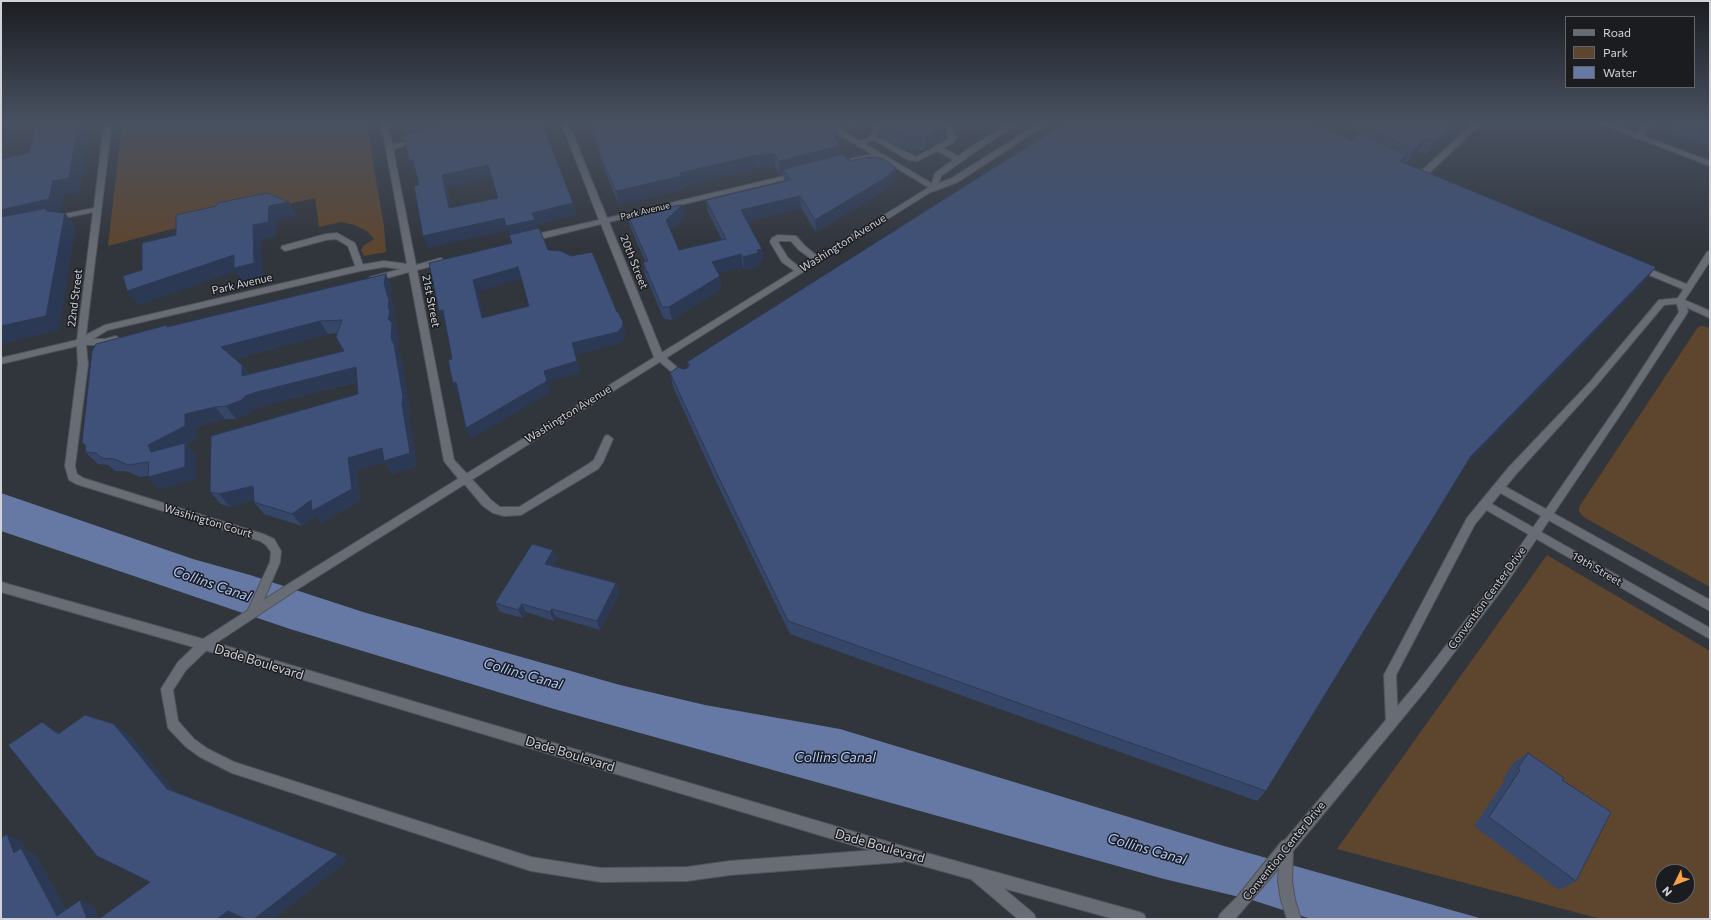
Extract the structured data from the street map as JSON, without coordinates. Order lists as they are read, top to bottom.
{
  "streets": {
    "street": [
      "Park Avenue",
      "Washington Avenue",
      "20th Street",
      "22nd Street",
      "21st Street",
      "Washington Court",
      "19th Street",
      "Convention Center Drive",
      "Dade Boulevard"
    ]
  },
  "crossings": [
    ["Park Avenue", "20th Street"],
    ["Park Avenue", "22nd Street"],
    ["Park Avenue", "21st Street"],
    ["Washington Avenue", "20th Street"],
    ["Washington Avenue", "21st Street"],
    ["Washington Avenue", "Washington Court"],
    ["Washington Avenue", "Dade Boulevard"],
    ["22nd Street", "Washington Court"],
    ["19th Street", "Convention Center Drive"]
  ],
  "water": ["Collins Canal"],
  "legend": ["Road", "Park", "Water"],
  "north": "bottom left"
}
